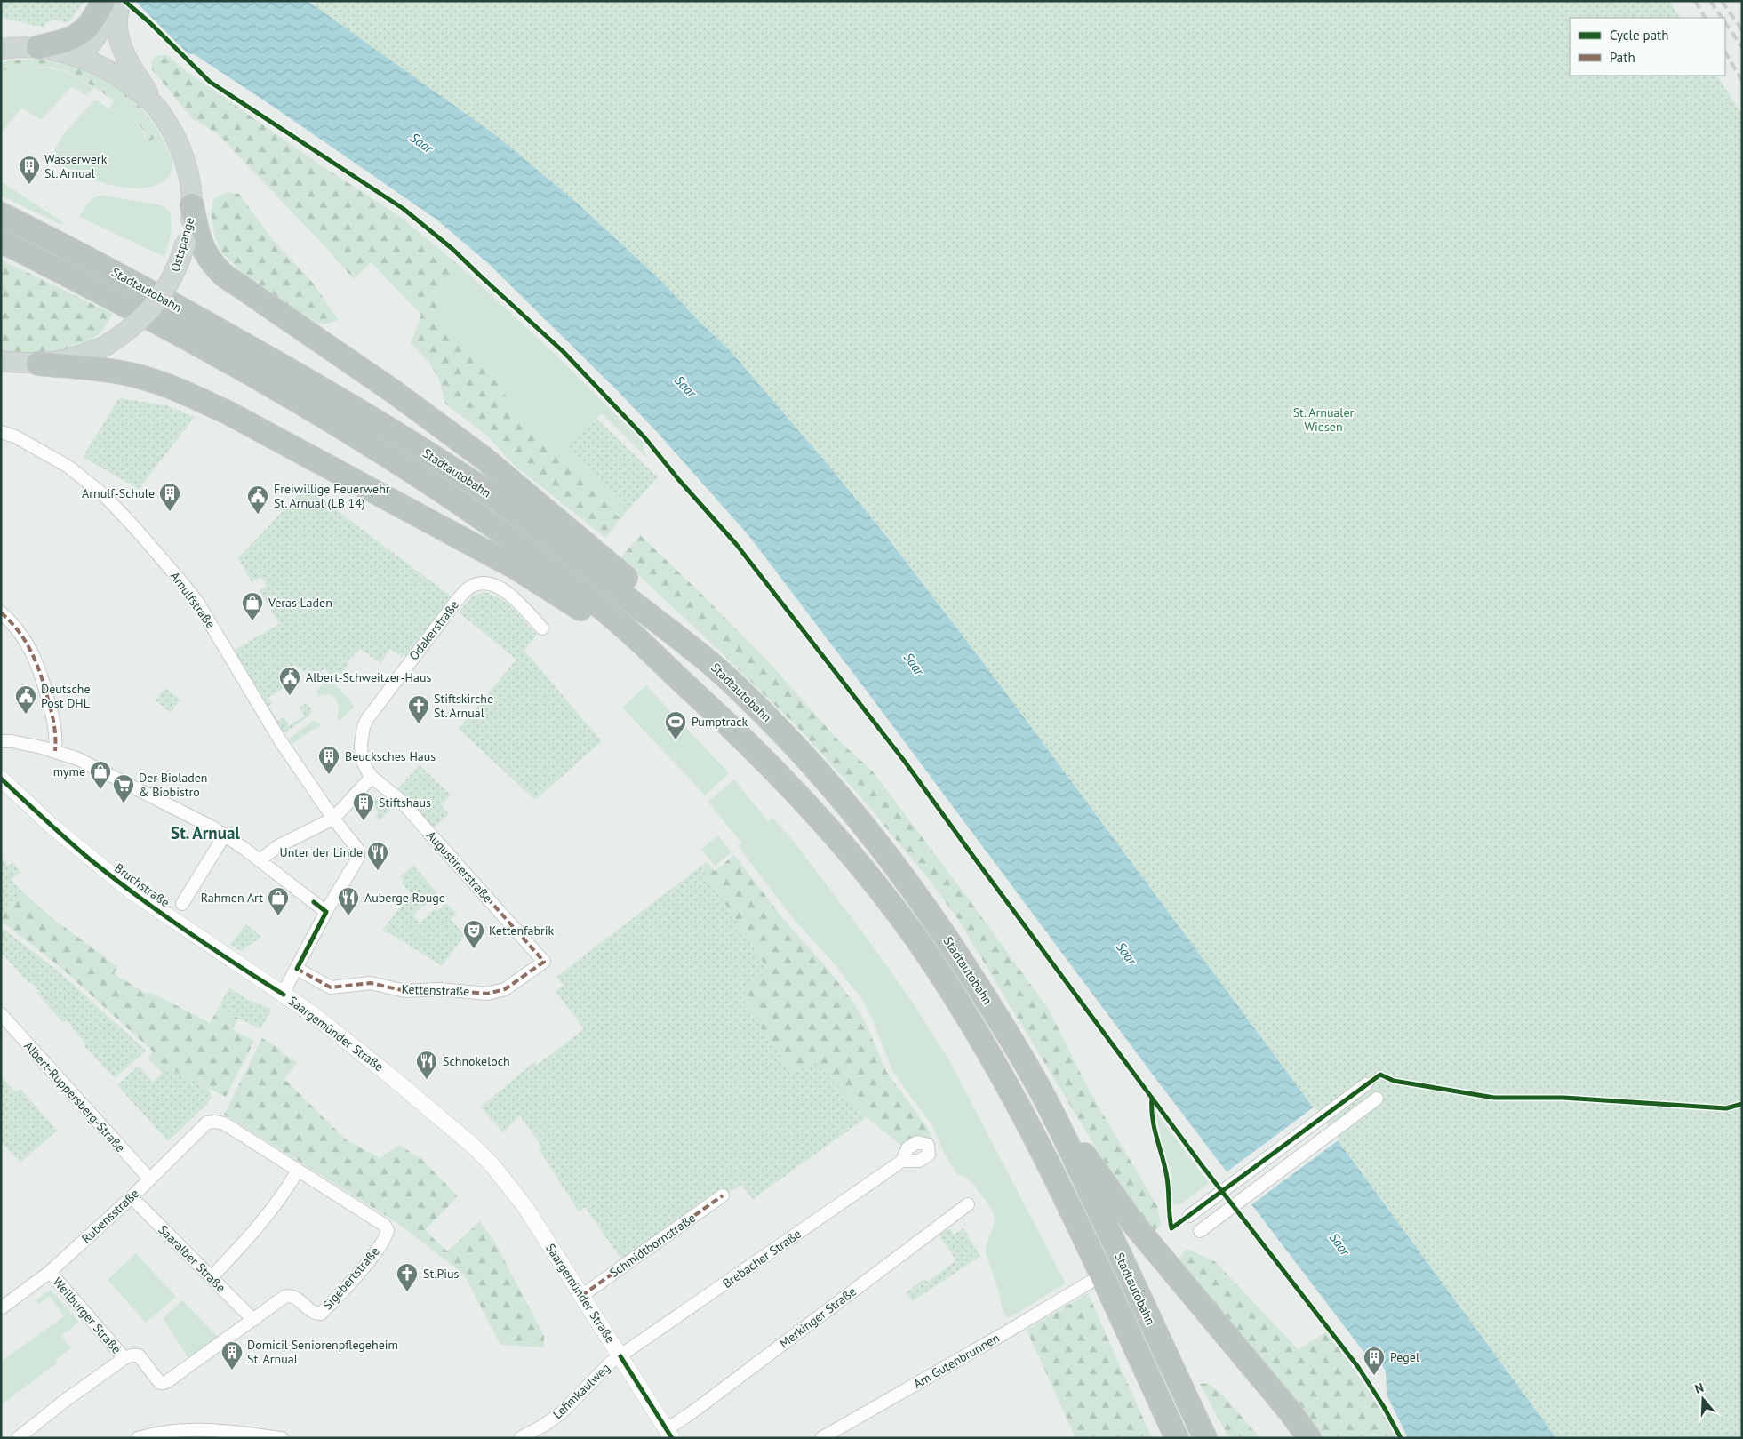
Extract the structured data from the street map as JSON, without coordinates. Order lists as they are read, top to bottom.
{
  "streets": {
    "highway": ["Stadtautobahn"],
    "main road": ["Ostspange"],
    "street": [
      "Arnulfstraße",
      "Odakerstraße",
      "Augustinerstraße",
      "Bruchstraße",
      "Kettenstraße",
      "Saargemünder Straße",
      "Albert-Ruppersberg-Straße",
      "Rubensstraße",
      "Schmidtbornstraße",
      "Saaralber Straße",
      "Brebacher Straße",
      "Sigebertstraße",
      "Weilburger Straße",
      "Merkinger Straße",
      "Am Gutenbrunnen",
      "Lehmkaulweg"
    ]
  },
  "crossings": [
    ["Arnulfstraße", "Saargemünder Straße"],
    ["Odakerstraße", "Augustinerstraße"],
    ["Augustinerstraße", "Kettenstraße"],
    ["Bruchstraße", "Saargemünder Straße"],
    ["Kettenstraße", "Saargemünder Straße"],
    ["Saargemünder Straße", "Schmidtbornstraße"],
    ["Saargemünder Straße", "Brebacher Straße"],
    ["Saargemünder Straße", "Merkinger Straße"],
    ["Saargemünder Straße", "Lehmkaulweg"],
    ["Albert-Ruppersberg-Straße", "Rubensstraße"],
    ["Rubensstraße", "Saaralber Straße"],
    ["Rubensstraße", "Sigebertstraße"],
    ["Rubensstraße", "Weilburger Straße"],
    ["Saaralber Straße", "Sigebertstraße"],
    ["Brebacher Straße", "Lehmkaulweg"],
    ["Sigebertstraße", "Weilburger Straße"]
  ],
  "districts": ["St. Arnual"],
  "water": ["Saar"],
  "parks": ["St. Arnualer Wiesen"],
  "places": {
    "building": [
      "Wasserwerk St. Arnual",
      "Arnulf-Schule",
      "Beucksches Haus",
      "Stiftshaus",
      "Domicil Seniorenpflegeheim St. Arnual",
      "Pegel"
    ],
    "public building": ["Freiwillige Feuerwehr St. Arnual (LB 14)", "Albert-Schweitzer-Haus", "Deutsche Post DHL"],
    "shop": ["Veras Laden", "myme", "Rahmen Art"],
    "church": ["Stiftskirche St. Arnual", "St.Pius"],
    "sports": ["Pumptrack"],
    "supermarket": ["Der Bioladen & Biobistro"],
    "restaurant": ["Unter der Linde", "Auberge Rouge", "Schnokeloch"],
    "theatre": ["Kettenfabrik"]
  },
  "legend": ["Cycle path", "Path"],
  "north": "top"
}
